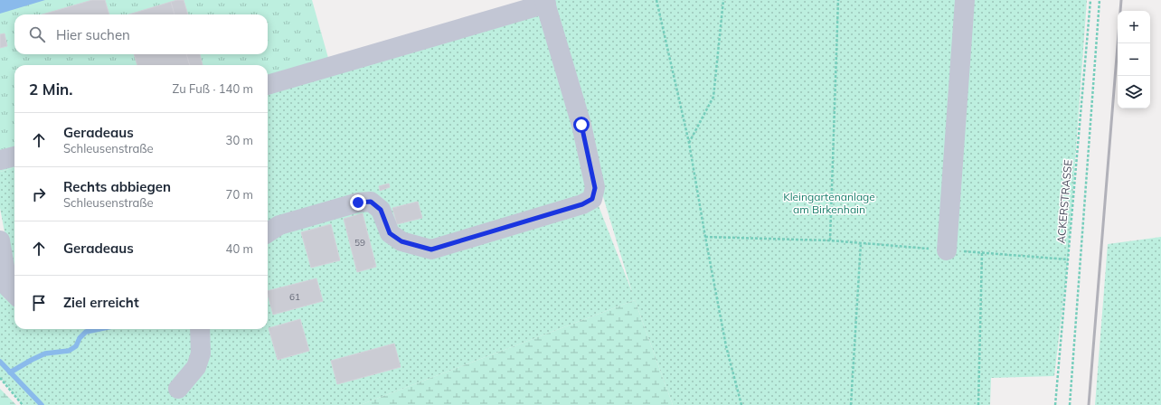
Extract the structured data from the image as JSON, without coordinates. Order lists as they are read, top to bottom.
{
  "streets": {
    "path": ["ACKERSTRASSE"]
  },
  "parks": ["Kleingartenanlage am Birkenhain"],
  "house_numbers": ["59", "61"],
  "page": {
    "map_buttons": ["+", "−"],
    "search": "Hier suchen",
    "heading": ["2 Min.", "Zu Fuß · 140 m"],
    "list": [
      ["Geradeaus", "Schleusenstraße", "30 m"],
      ["Rechts abbiegen", "Schleusenstraße", "70 m"],
      ["Geradeaus", "40 m"],
      "Ziel erreicht"
    ]
  }
}
